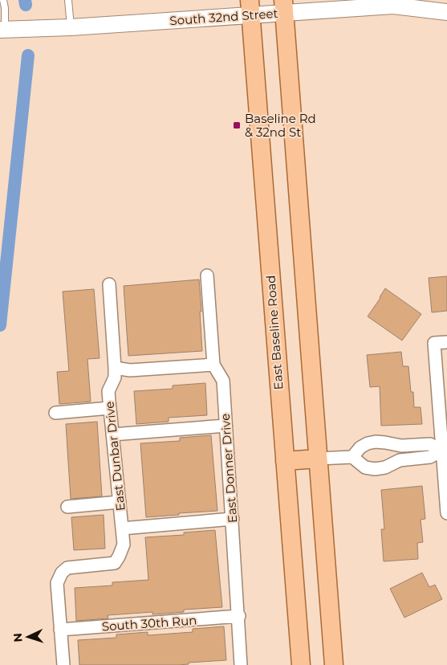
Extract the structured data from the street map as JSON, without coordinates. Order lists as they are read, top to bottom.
{
  "streets": {
    "main road": ["South 32nd Street", "East Baseline Road"],
    "street": ["East Dunbar Drive", "East Donner Drive", "South 30th Run"]
  },
  "crossings": [
    ["South 32nd Street", "East Baseline Road"],
    ["East Dunbar Drive", "South 30th Run"],
    ["East Donner Drive", "South 30th Run"]
  ],
  "places": {
    "transit": ["Baseline Rd & 32nd St"]
  },
  "north": "left"
}
